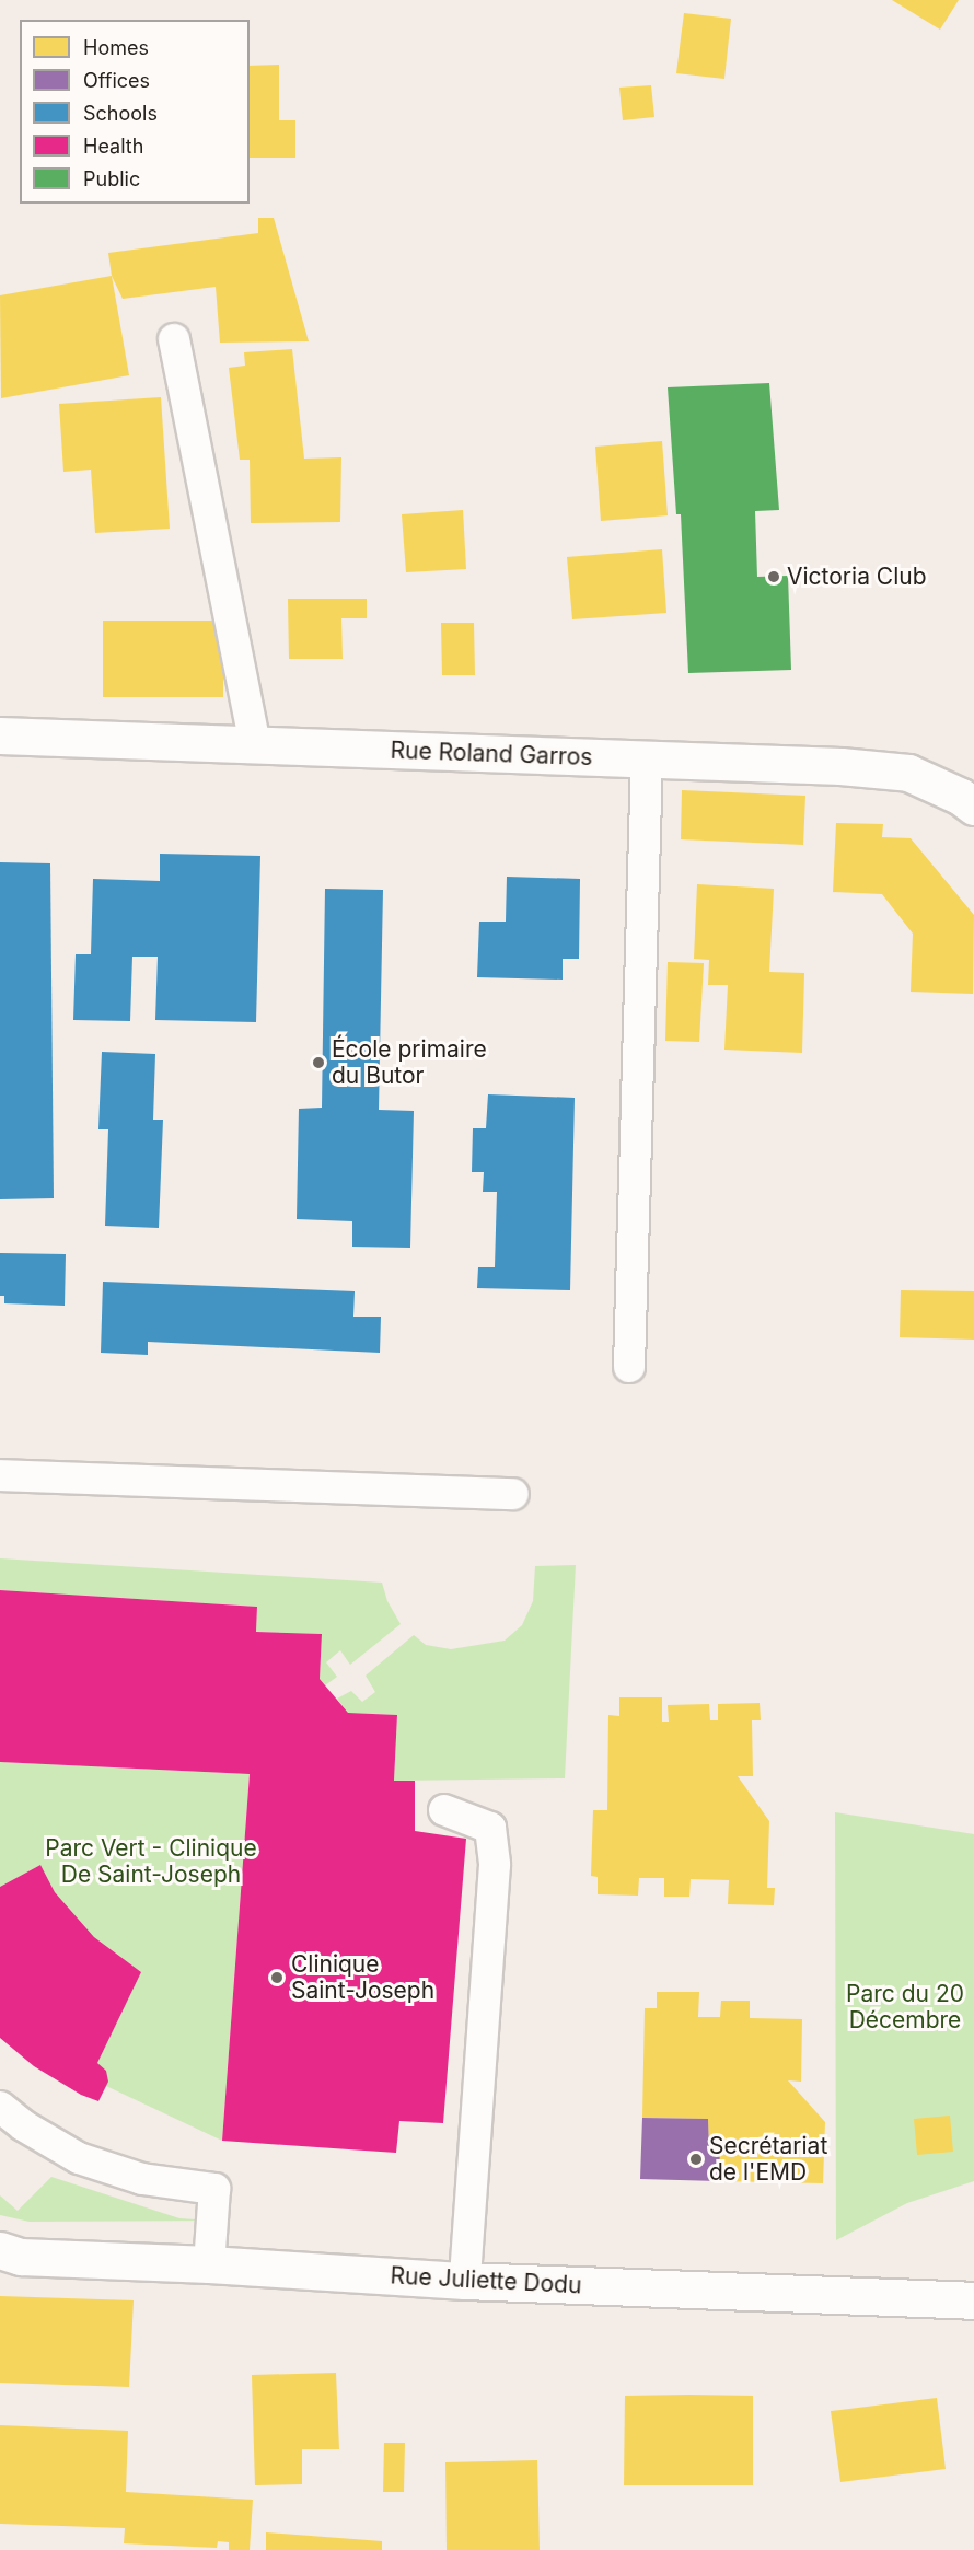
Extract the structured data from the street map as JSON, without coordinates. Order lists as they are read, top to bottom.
{
  "streets": {
    "street": ["Rue Roland Garros", "Rue Juliette Dodu"]
  },
  "parks": ["Parc Vert - Clinique De Saint-Joseph", "Parc du 20 Décembre"],
  "places": [
    "Victoria Club",
    "École primaire du Butor",
    "Clinique Saint-Joseph",
    "Secrétariat de l'EMD"
  ],
  "legend": [
    "Homes",
    "Offices",
    "Schools",
    "Health",
    "Public"
  ]
}
